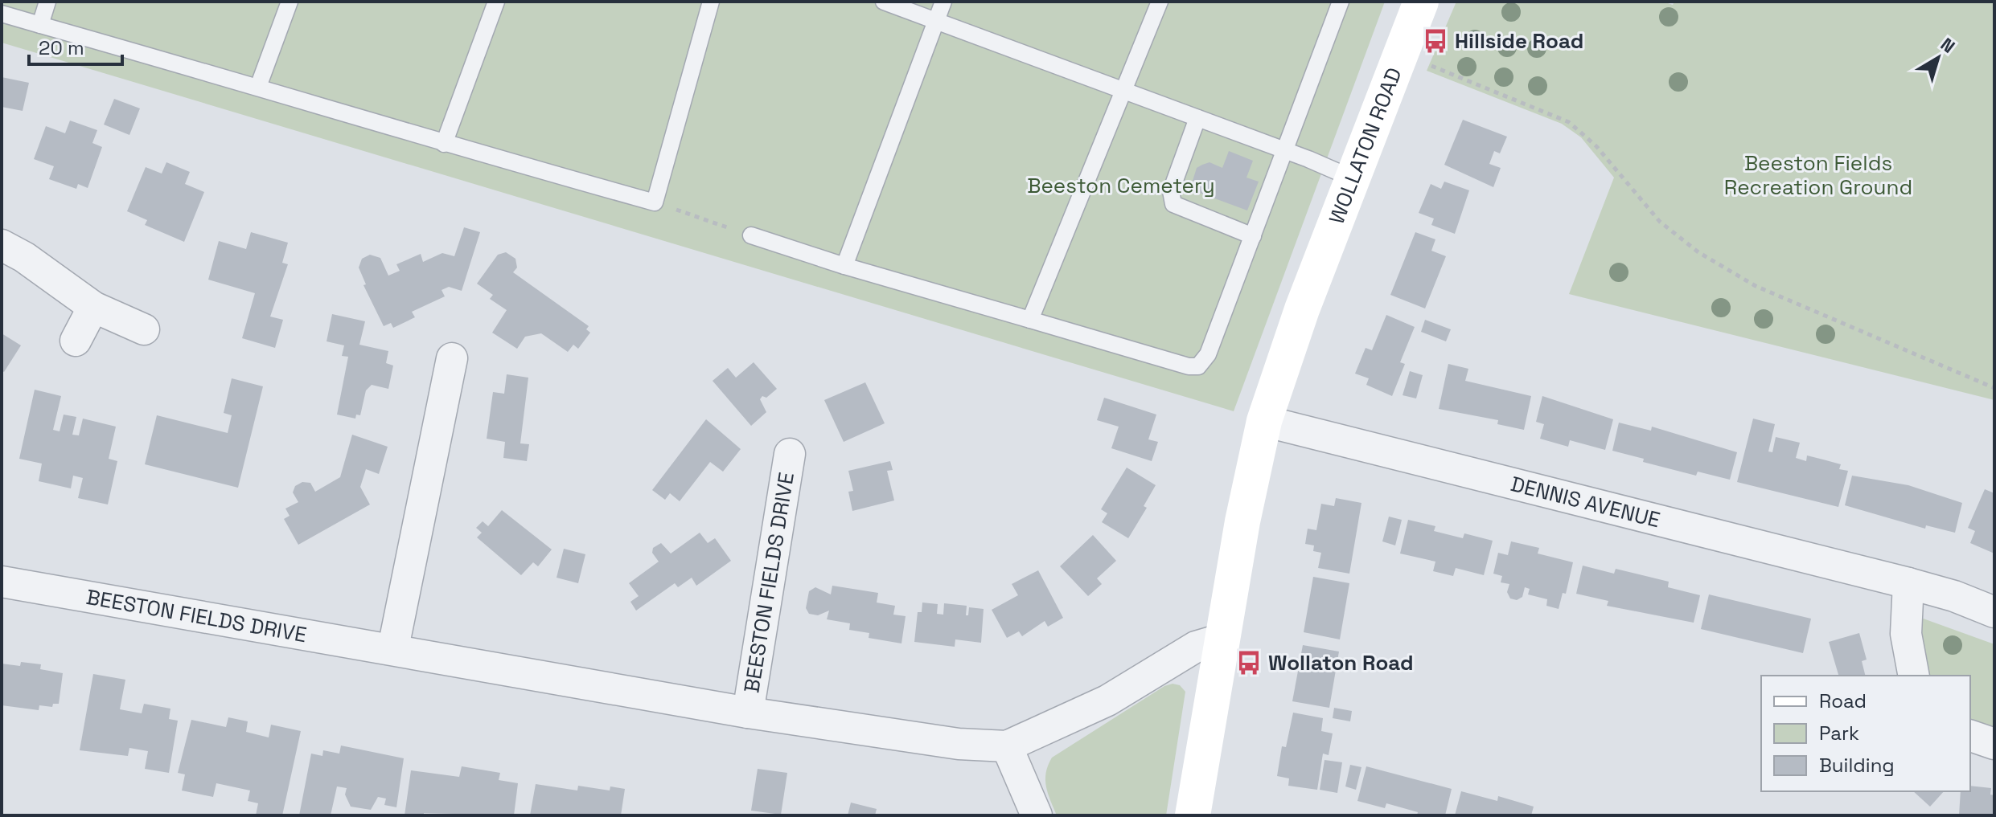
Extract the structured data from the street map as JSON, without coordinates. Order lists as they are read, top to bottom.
{
  "streets": {
    "main road": ["WOLLATON ROAD"],
    "street": ["DENNIS AVENUE", "BEESTON FIELDS DRIVE"]
  },
  "crossings": [
    ["WOLLATON ROAD", "DENNIS AVENUE"],
    ["WOLLATON ROAD", "BEESTON FIELDS DRIVE"]
  ],
  "parks": ["Beeston Fields Recreation Ground", "Beeston Cemetery"],
  "places": {
    "bus stop": ["Hillside Road", "Wollaton Road"]
  },
  "legend": ["Road", "Park", "Building"],
  "scale_bar": "20 m",
  "north": "top right"
}
